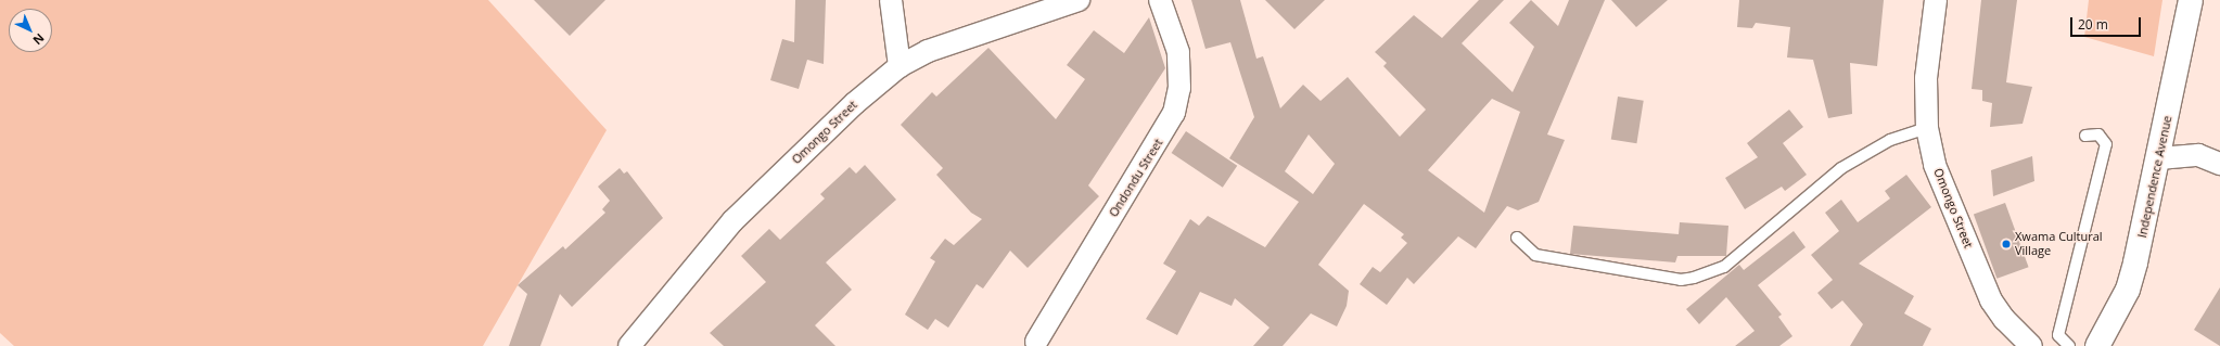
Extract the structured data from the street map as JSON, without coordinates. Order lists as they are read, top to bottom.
{
  "streets": {
    "main road": ["Independence Avenue"],
    "street": ["Omongo Street", "Ondondu Street"]
  },
  "places": ["Xwama Cultural Village"],
  "scale_bar": "20 m",
  "north": "bottom right"
}
